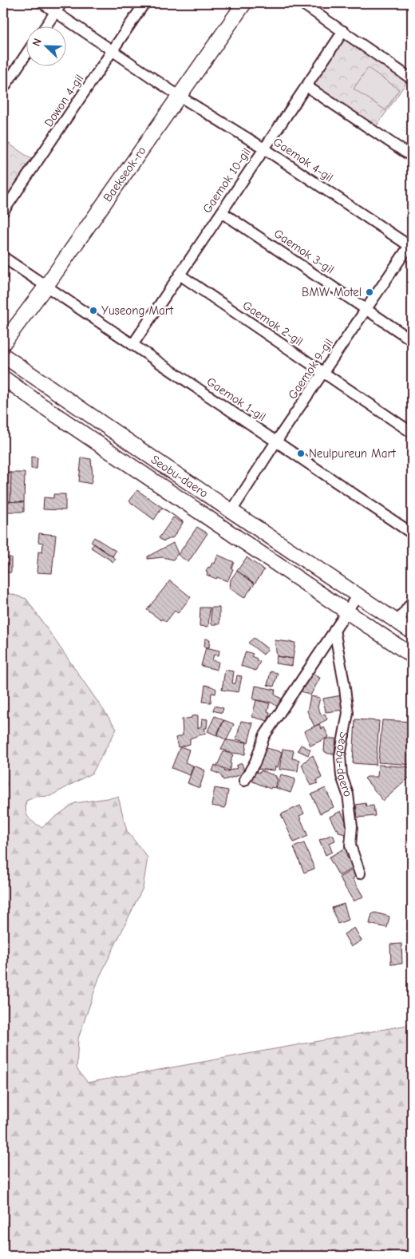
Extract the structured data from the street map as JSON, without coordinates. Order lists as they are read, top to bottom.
{
  "streets": {
    "main road": ["Baekseok-ro", "Seobu-daero"],
    "street": [
      "Dowon 4-gil",
      "Gaemok 4-gil",
      "Gaemok 10-gil",
      "Gaemok 3-gil",
      "Gaemok 2-gil",
      "Gaemok 9-gil",
      "Gaemok 1-gil"
    ]
  },
  "crossings": [
    ["Dowon 4-gil", "Gaemok 4-gil"],
    ["Gaemok 4-gil", "Baekseok-ro"],
    ["Gaemok 4-gil", "Gaemok 10-gil"],
    ["Gaemok 4-gil", "Gaemok 9-gil"],
    ["Baekseok-ro", "Gaemok 1-gil"],
    ["Gaemok 10-gil", "Gaemok 3-gil"],
    ["Gaemok 10-gil", "Gaemok 2-gil"],
    ["Gaemok 10-gil", "Gaemok 1-gil"],
    ["Gaemok 3-gil", "Gaemok 9-gil"],
    ["Gaemok 2-gil", "Gaemok 9-gil"],
    ["Gaemok 9-gil", "Gaemok 1-gil"],
    ["Gaemok 9-gil", "Seobu-daero"]
  ],
  "places": ["BMW Motel", "Yuseong Mart", "Neulpureun Mart"],
  "north": "top left"
}
